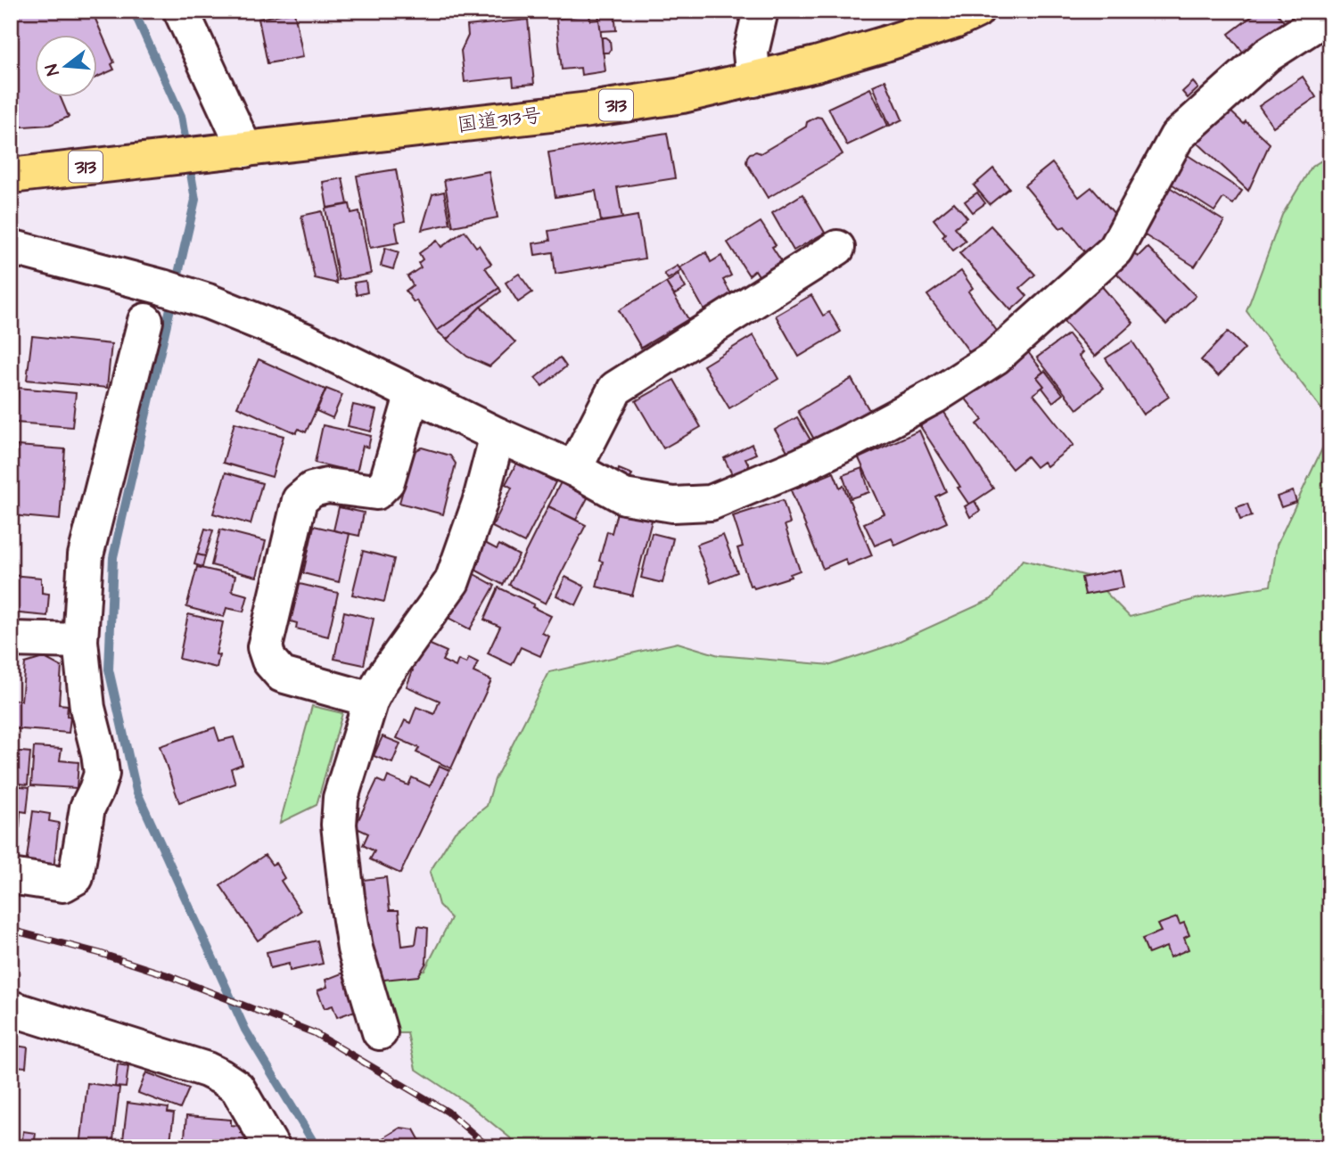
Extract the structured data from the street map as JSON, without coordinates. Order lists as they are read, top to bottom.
{
  "streets": {
    "highway": ["313", "国道313号"]
  },
  "north": "left"
}
